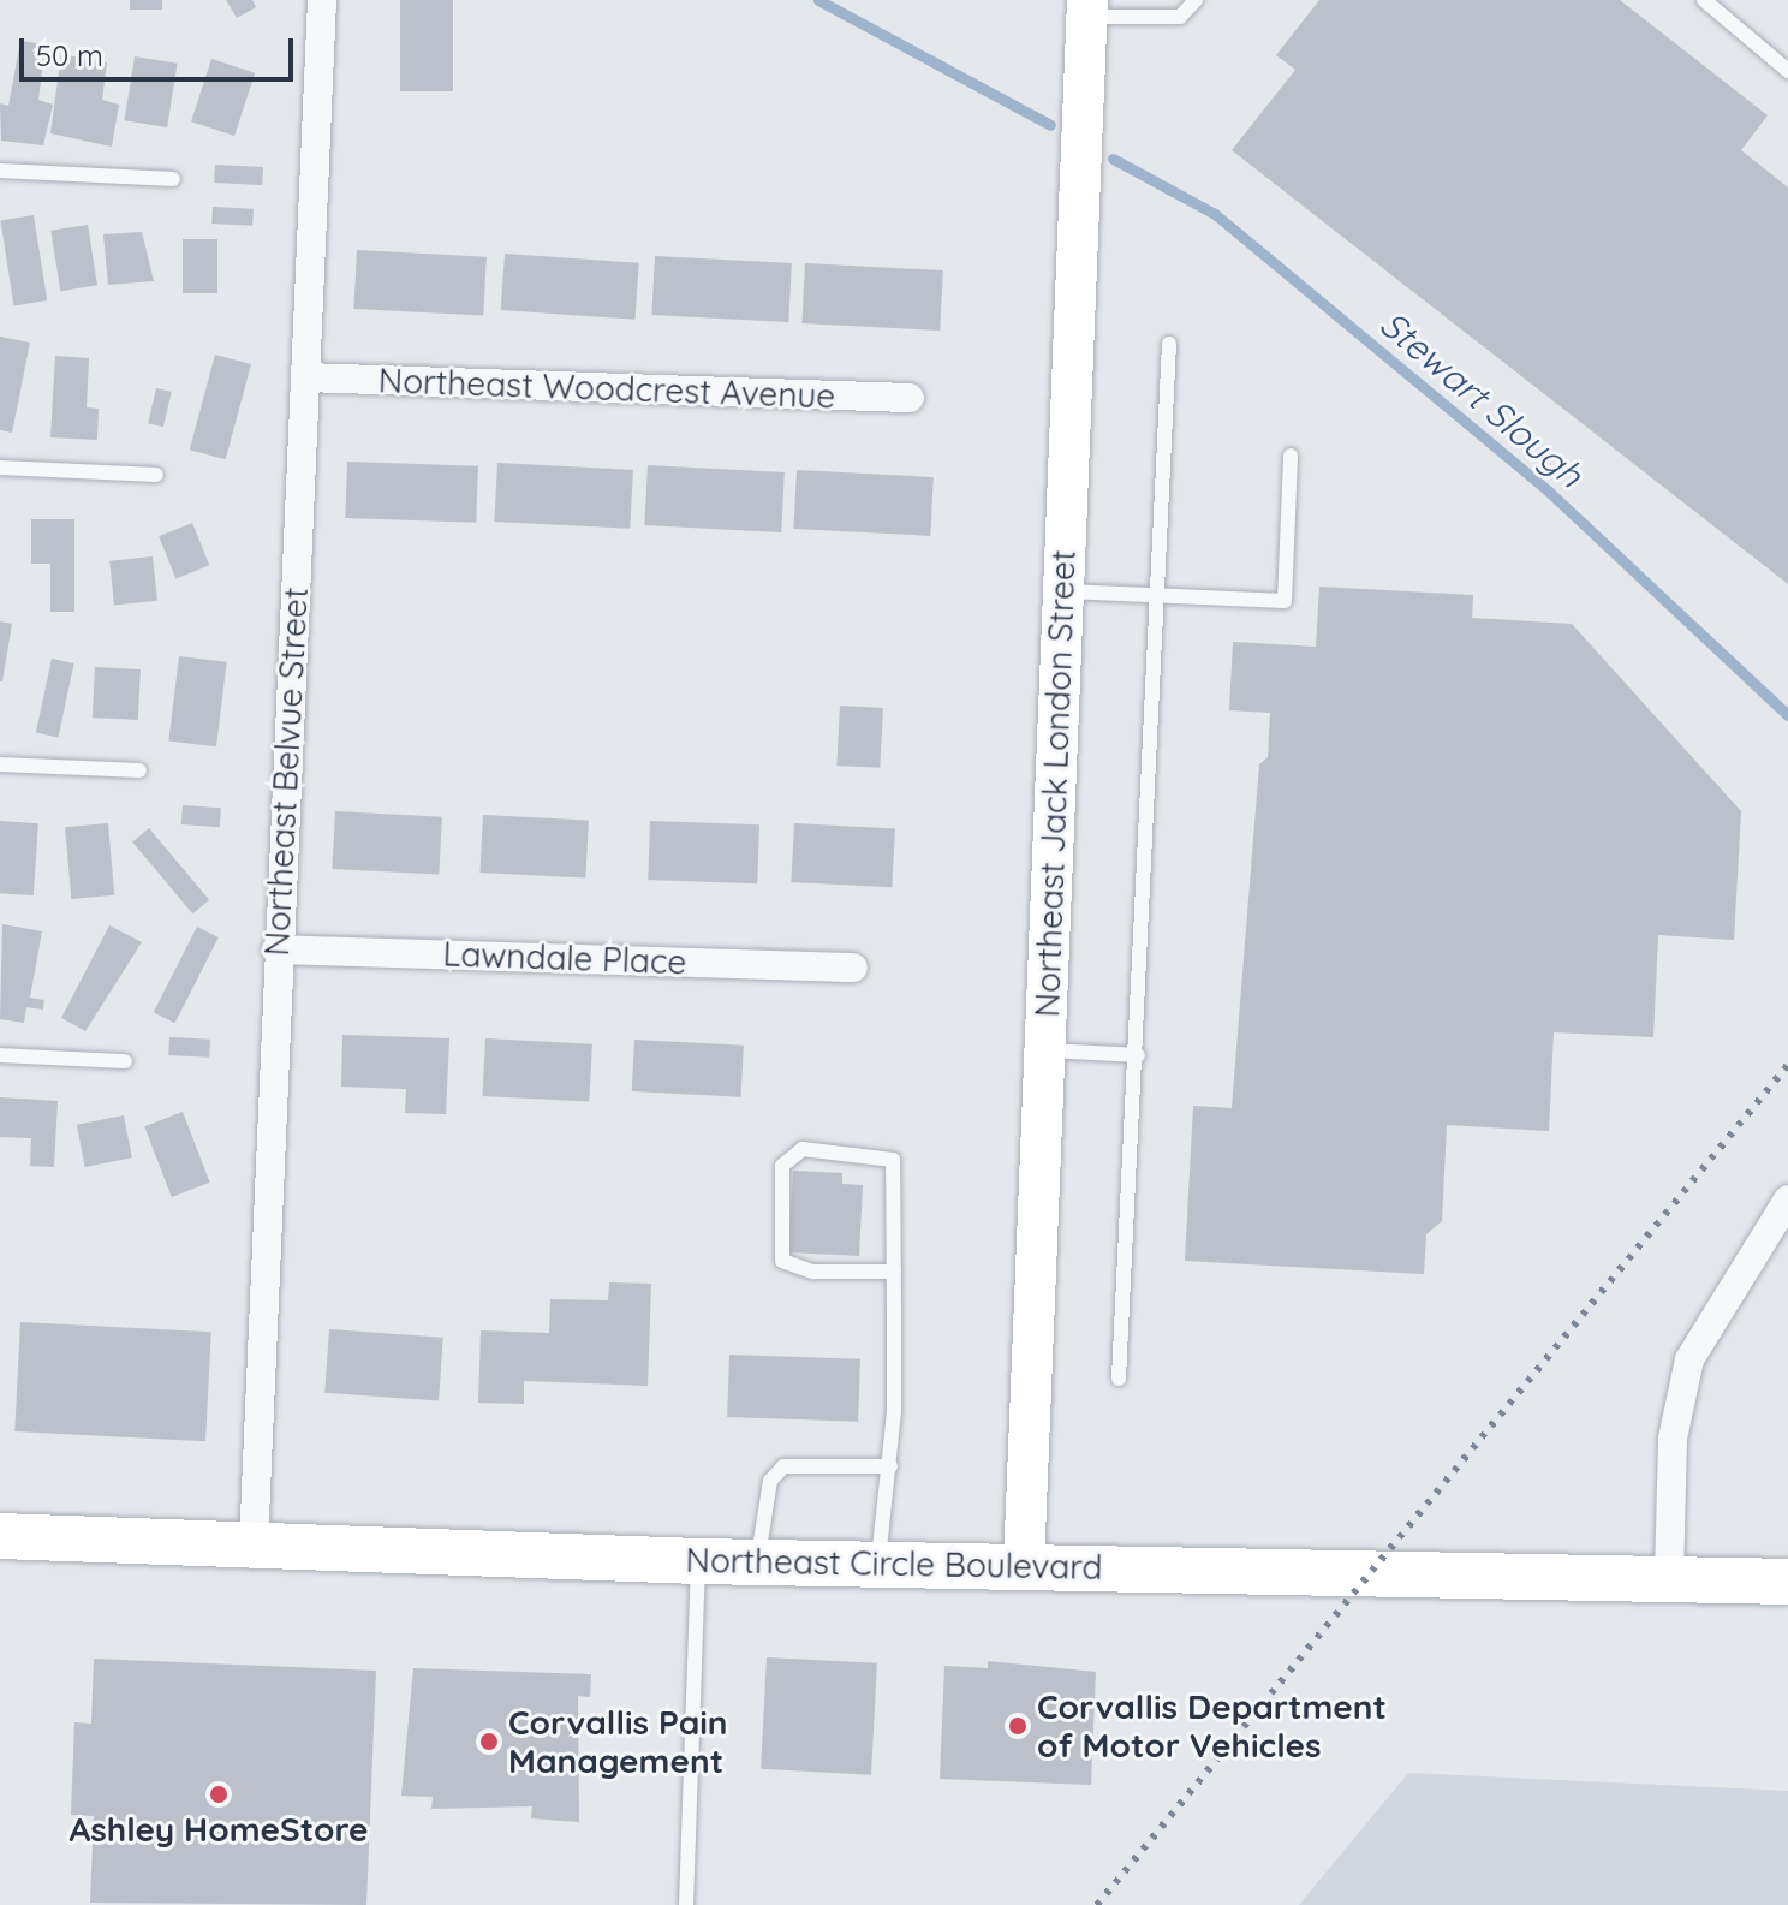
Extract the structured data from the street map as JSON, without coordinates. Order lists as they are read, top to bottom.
{
  "streets": {
    "main road": ["Northeast Circle Boulevard"],
    "street": [
      "Northeast Woodcrest Avenue",
      "Northeast Belvue Street",
      "Northeast Jack London Street",
      "Lawndale Place"
    ]
  },
  "crossings": [
    ["Northeast Woodcrest Avenue", "Northeast Belvue Street"],
    ["Northeast Belvue Street", "Lawndale Place"],
    ["Northeast Belvue Street", "Northeast Circle Boulevard"],
    ["Northeast Jack London Street", "Northeast Circle Boulevard"]
  ],
  "water": ["Stewart Slough"],
  "places": ["Corvallis Department of Motor Vehicles", "Corvallis Pain Management", "Ashley HomeStore"],
  "scale_bar": "50 m"
}
